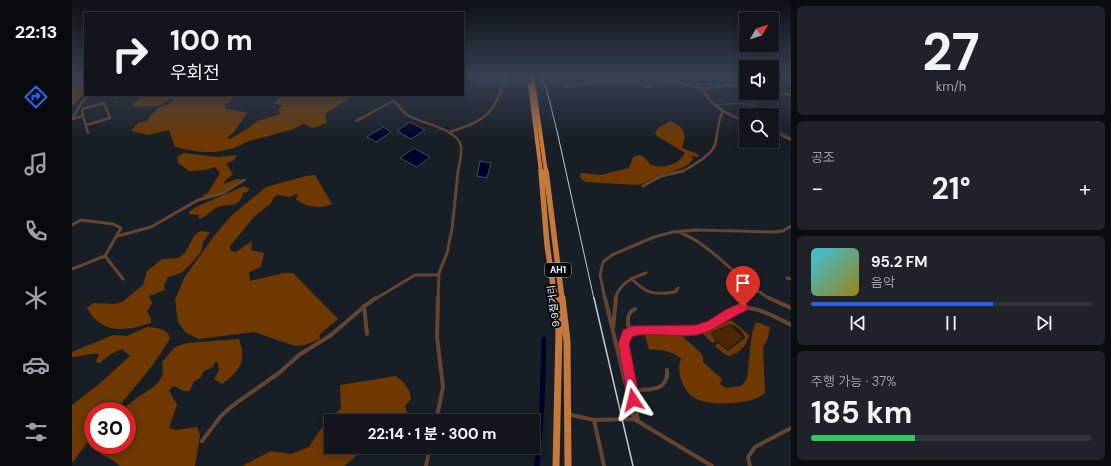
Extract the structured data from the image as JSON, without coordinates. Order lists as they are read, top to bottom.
{
  "streets": {
    "highway": ["AH1", "9·9절거리"]
  },
  "north": "top right",
  "page": {
    "tabs": "22:13",
    "tile": [
      ["27", "km/h"],
      "공조",
      ["주행 가능 · 37%", "185 km"]
    ],
    "turn": ["100 m", "우회전"],
    "heat": ["−", "21°", "+"],
    "song": ["95.2 FM", "음악"],
    "limit": "30",
    "trip": "22:14 · 1 분 · 300 m"
  }
}
